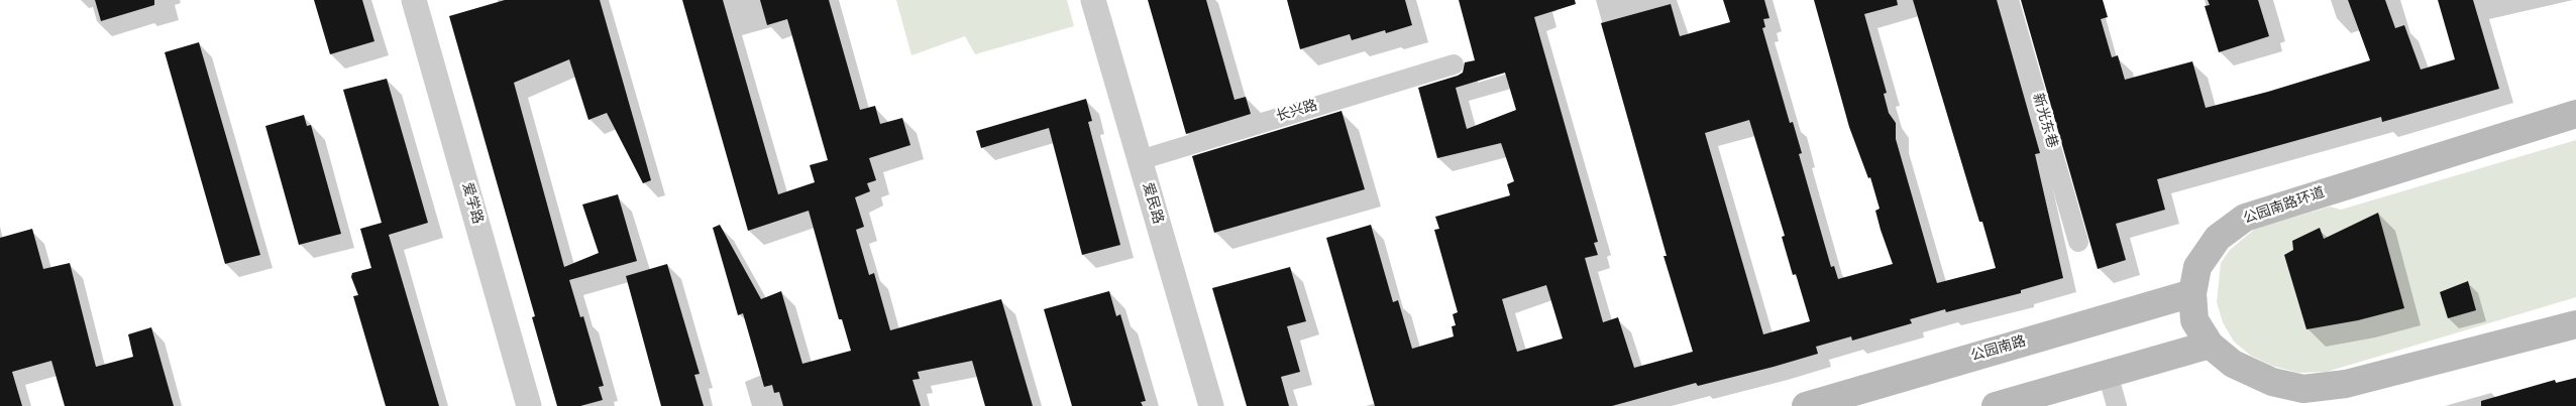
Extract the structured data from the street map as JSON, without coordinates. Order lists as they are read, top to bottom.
{
  "streets": {
    "main road": ["公园南路环道", "公园南路"],
    "street": [
      "长兴路",
      "新光东巷",
      "爱学路",
      "爱民路"
    ]
  },
  "crossings": [
    ["长兴路", "爱民路"],
    ["公园南路环道", "公园南路"]
  ]
}
